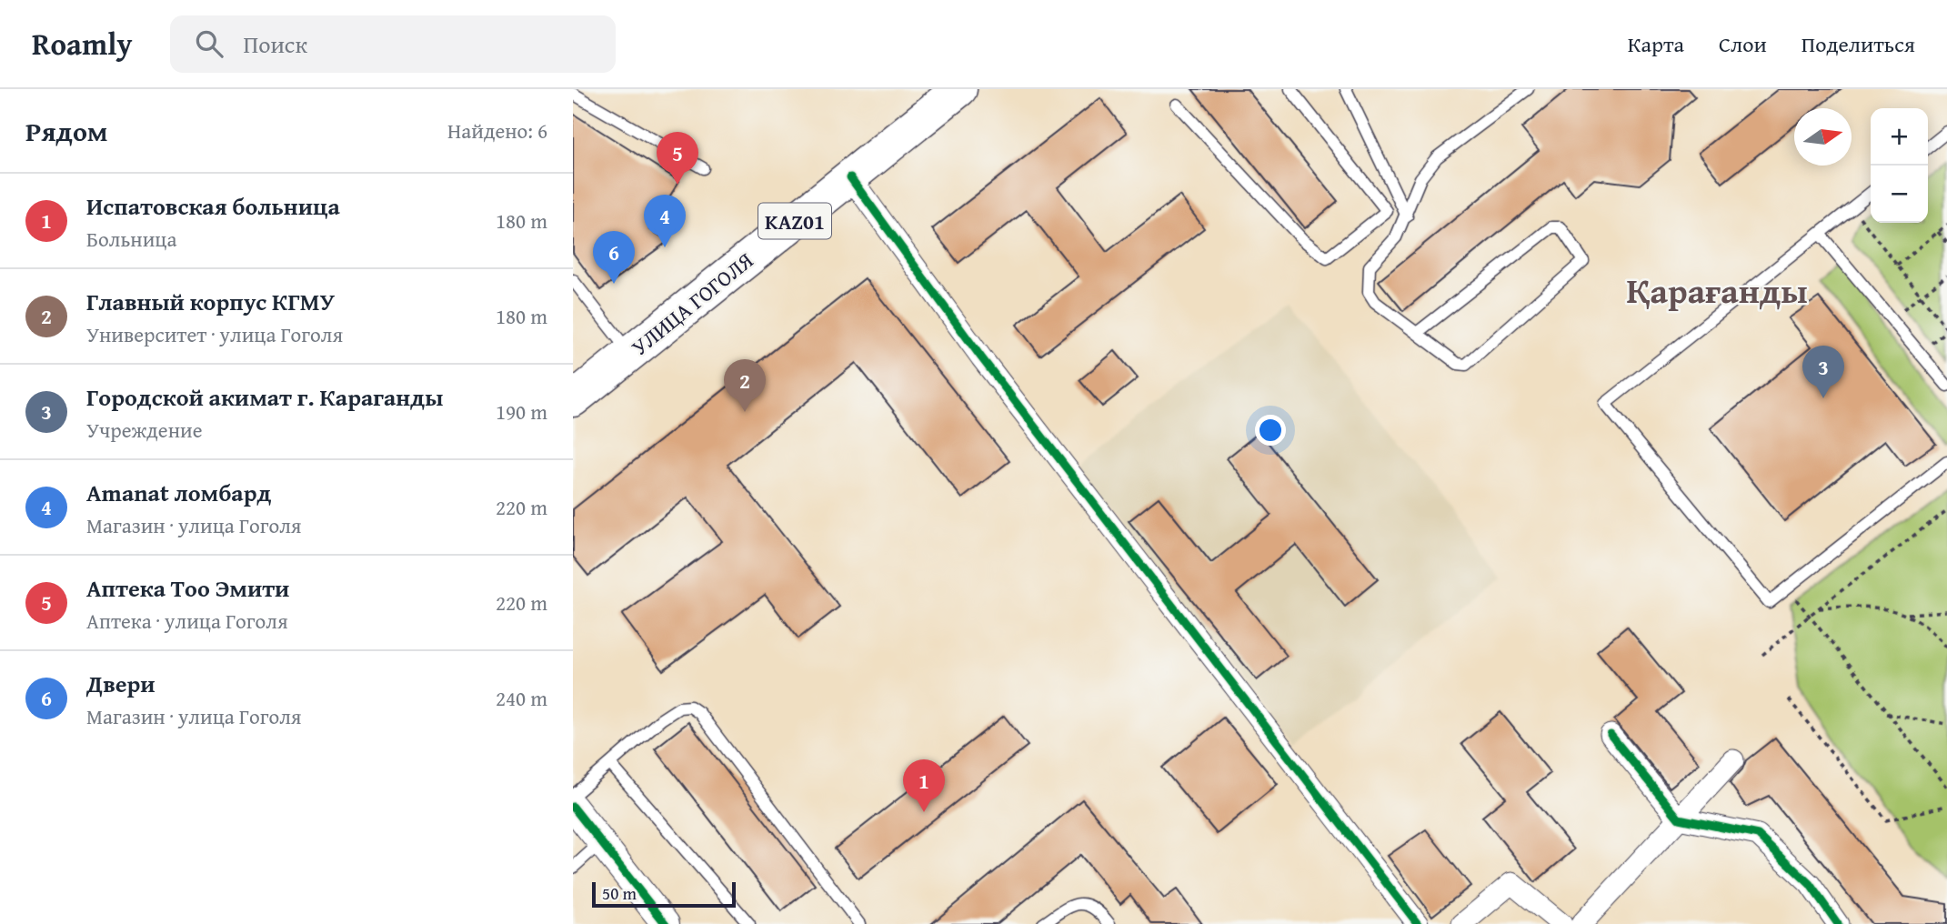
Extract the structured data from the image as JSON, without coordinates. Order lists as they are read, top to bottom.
{
  "streets": {
    "highway": ["KАZ01", "УЛИЦА ГОГОЛЯ"]
  },
  "districts": ["Қарағанды"],
  "scale_bar": "50 m",
  "north": "right",
  "page": {
    "header": "Roamly",
    "search": "Поиск",
    "nav": ["Карта", "Слои", "Поделиться"],
    "heading": ["Рядом", "Найдено: 6"],
    "map_buttons": ["+", "−"],
    "pins": [
      "5",
      "4",
      "6",
      "3",
      "2",
      "1"
    ],
    "list": [
      {
        "mark": "1",
        "name": "Испатовская больница",
        "note": "Больница",
        "value": "180 m"
      },
      {
        "mark": "2",
        "name": "Главный корпус КГМУ",
        "note": "Университет · улица Гоголя",
        "value": "180 m"
      },
      {
        "mark": "3",
        "name": "Городской акимат г. Караганды",
        "note": "Учреждение",
        "value": "190 m"
      },
      {
        "mark": "4",
        "name": "Amanat ломбард",
        "note": "Магазин · улица Гоголя",
        "value": "220 m"
      },
      {
        "mark": "5",
        "name": "Аптека Тоо Эмити",
        "note": "Аптека · улица Гоголя",
        "value": "220 m"
      },
      {
        "mark": "6",
        "name": "Двери",
        "note": "Магазин · улица Гоголя",
        "value": "240 m"
      }
    ],
    "scale": "50 m"
  }
}
